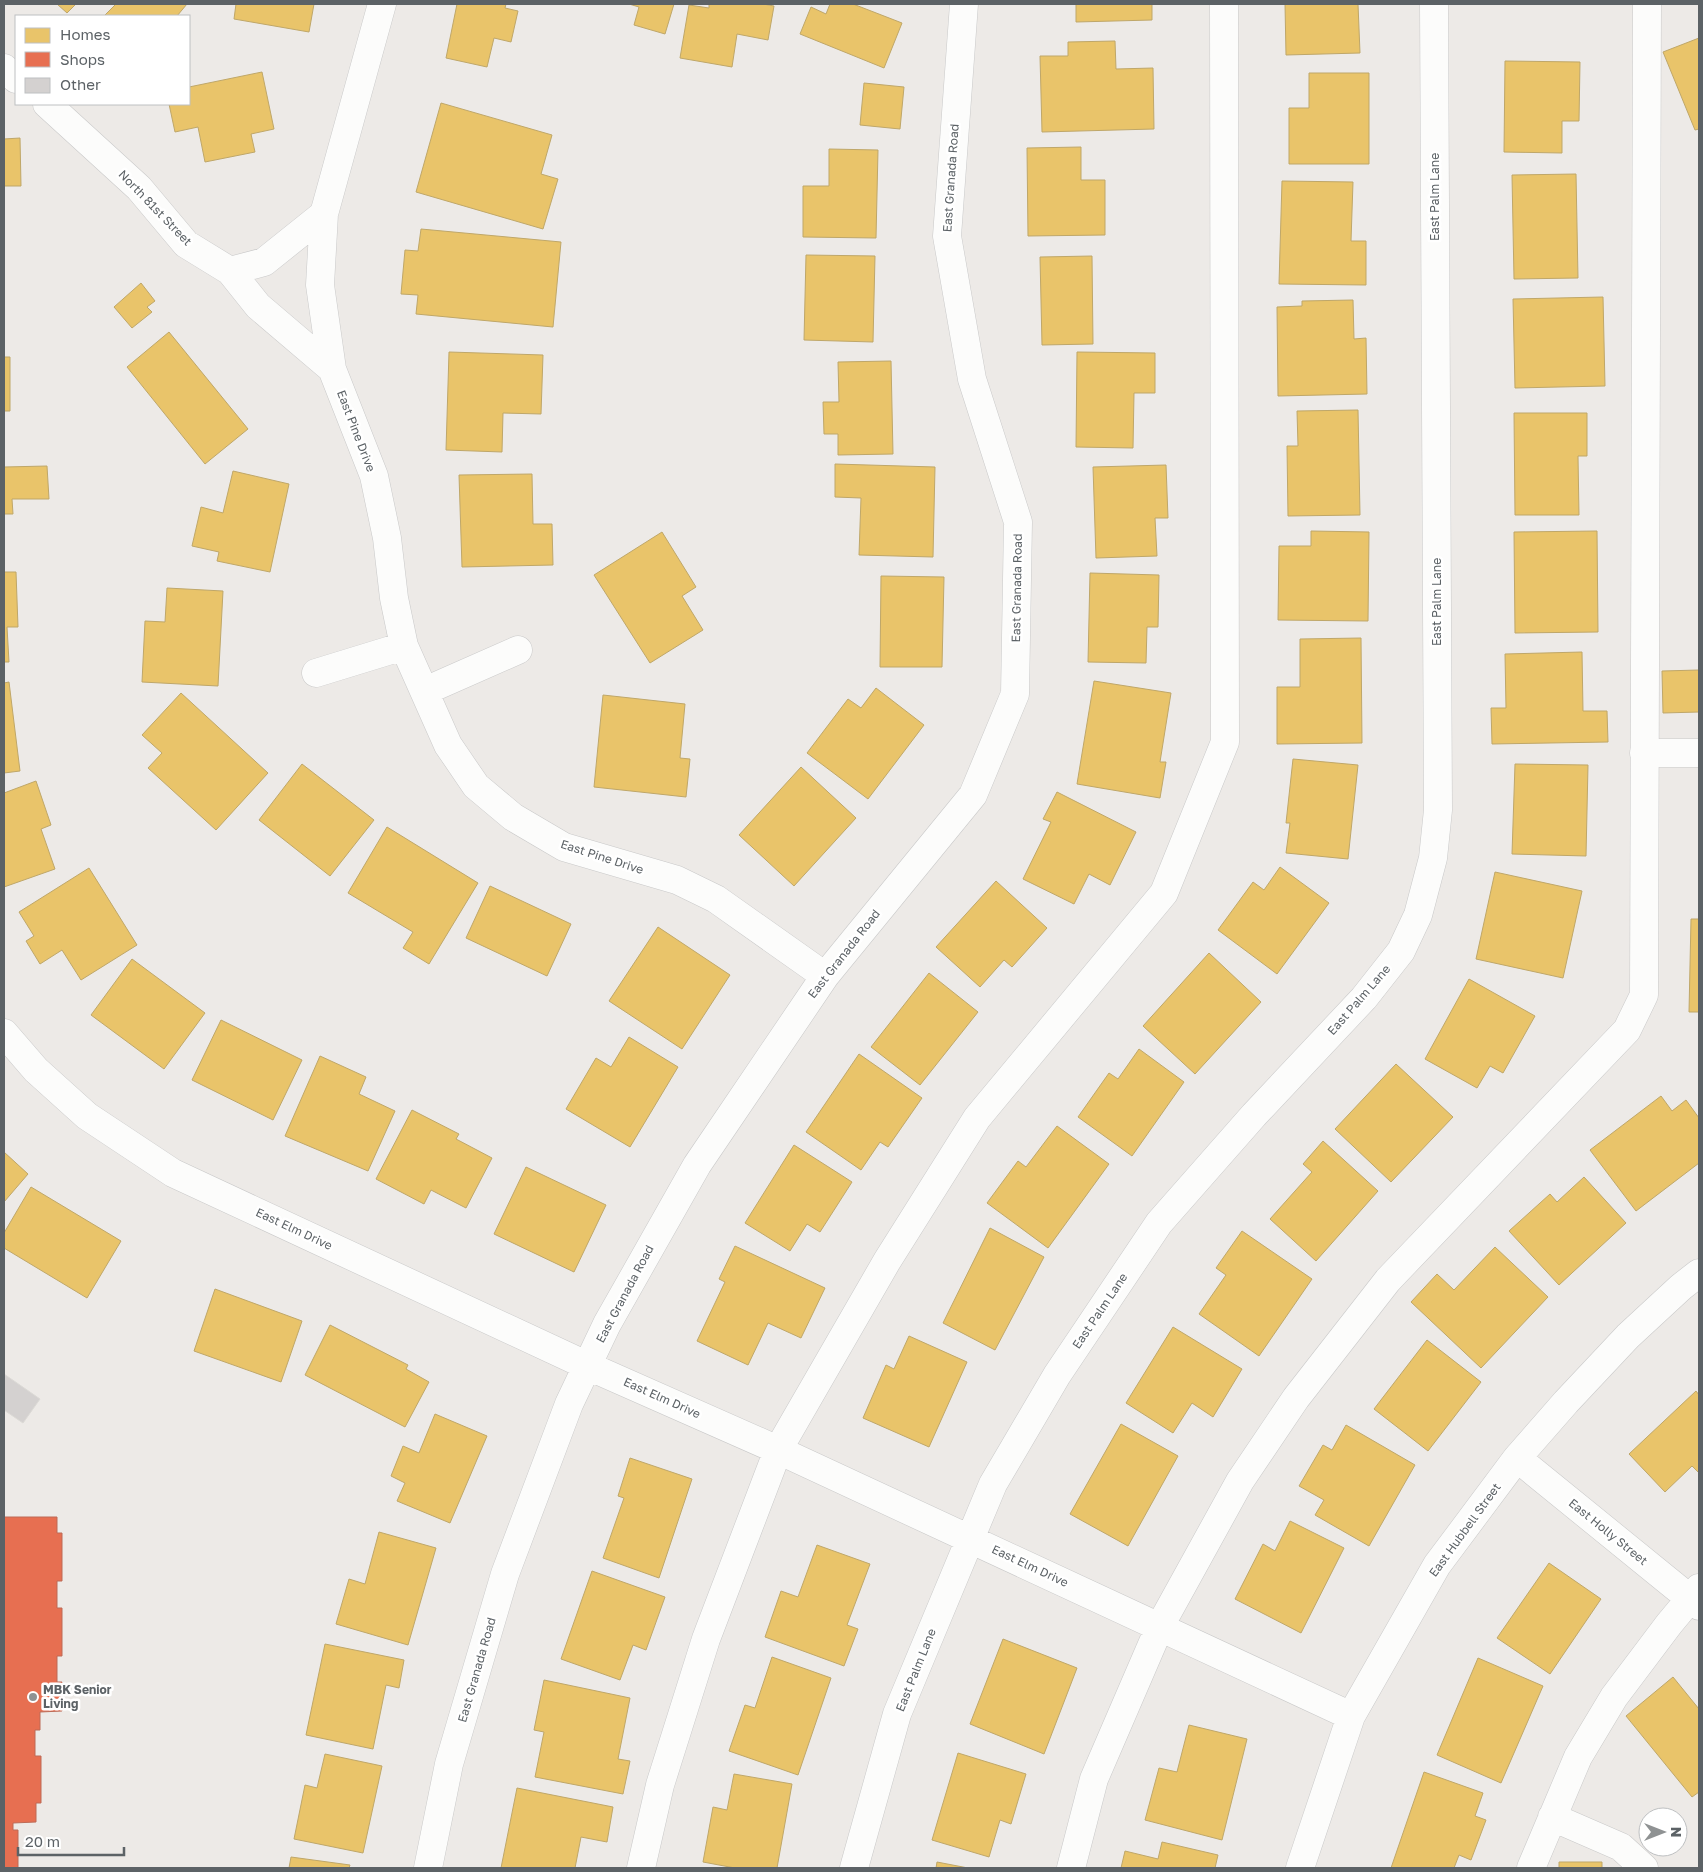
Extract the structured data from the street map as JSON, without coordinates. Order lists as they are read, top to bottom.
{
  "streets": {
    "street": [
      "East Granada Road",
      "East Palm Lane",
      "North 81st Street",
      "East Pine Drive",
      "East Elm Drive",
      "East Hubbell Street",
      "East Holly Street"
    ]
  },
  "crossings": [
    ["East Granada Road", "East Pine Drive"],
    ["East Granada Road", "East Elm Drive"],
    ["East Palm Lane", "East Elm Drive"],
    ["North 81st Street", "East Pine Drive"],
    ["East Elm Drive", "East Hubbell Street"],
    ["East Hubbell Street", "East Holly Street"]
  ],
  "places": ["MBK Senior Living"],
  "legend": ["Homes", "Shops", "Other"],
  "scale_bar": "20 m",
  "north": "right"
}
